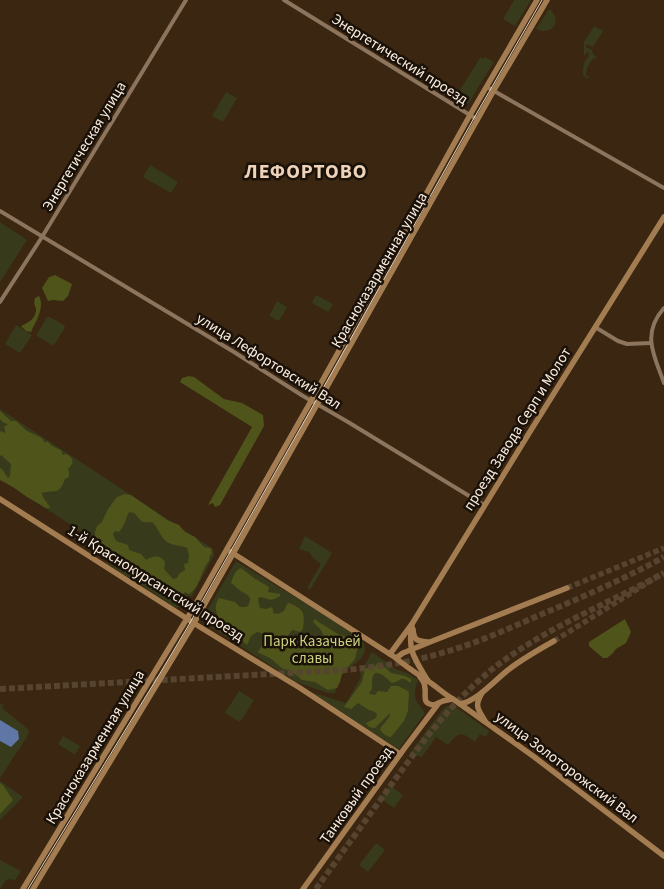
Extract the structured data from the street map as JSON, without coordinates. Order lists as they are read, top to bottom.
{
  "streets": {
    "street": [
      "Энергетический проезд",
      "Энергетическая улица",
      "Красноказарменная улица",
      "улица Лефортовский Вал",
      "проезд Завода Серп и Молот",
      "1-й Краснокурсантский проезд",
      "улица Золоторожский Вал",
      "Танковый проезд"
    ]
  },
  "crossings": [
    ["Энергетический проезд", "Красноказарменная улица"],
    ["Энергетическая улица", "улица Лефортовский Вал"],
    ["Красноказарменная улица", "улица Лефортовский Вал"],
    ["Красноказарменная улица", "1-й Краснокурсантский проезд"],
    ["улица Лефортовский Вал", "проезд Завода Серп и Молот"],
    ["проезд Завода Серп и Молот", "улица Золоторожский Вал"],
    ["1-й Краснокурсантский проезд", "Танковый проезд"],
    ["улица Золоторожский Вал", "Танковый проезд"]
  ],
  "districts": ["ЛЕФОРТОВО"],
  "parks": ["Парк Казачьей славы"]
}
